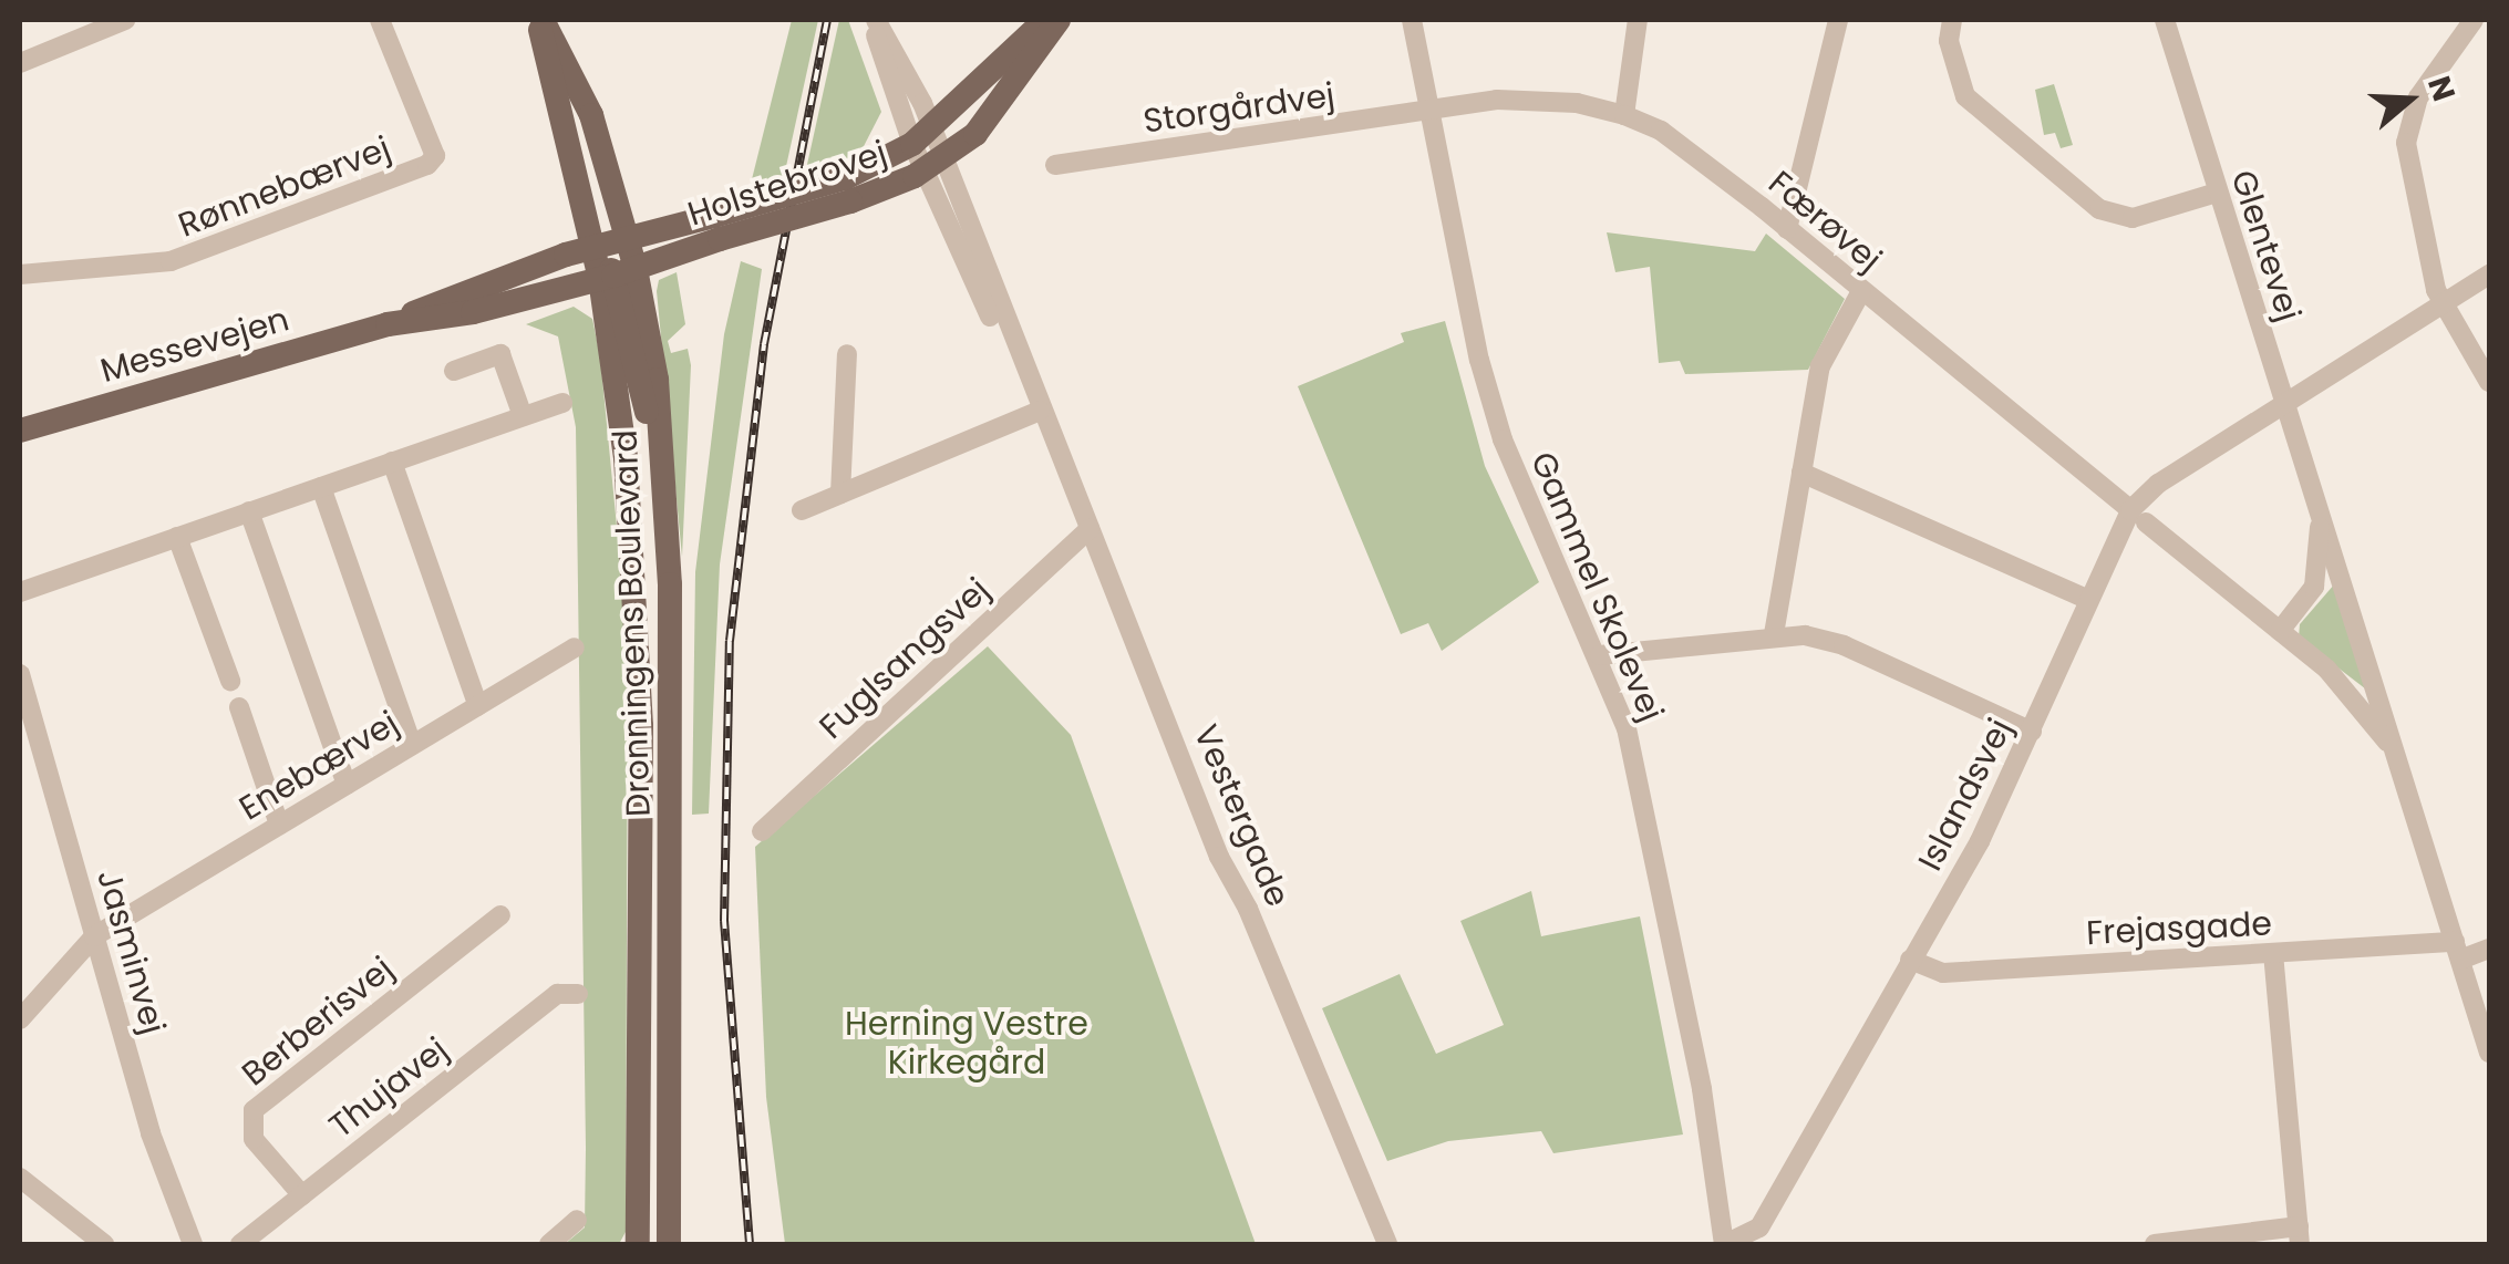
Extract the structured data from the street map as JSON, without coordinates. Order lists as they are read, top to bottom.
{
  "streets": {
    "main road": ["Holstebrovej", "Messevejen", "Dronningens Boulevard"],
    "street": [
      "Storgårdvej",
      "Rønnebærvej",
      "Færøvej",
      "Glentevej",
      "Gammel Skolevej",
      "Fuglsangsvej",
      "Enebærvej",
      "Islandsvej",
      "Vestergade",
      "Frejasgade",
      "Jasminvej",
      "Berberisvej",
      "Thujavej"
    ]
  },
  "crossings": [
    ["Storgårdvej", "Færøvej"],
    ["Storgårdvej", "Gammel Skolevej"],
    ["Holstebrovej", "Messevejen"],
    ["Holstebrovej", "Dronningens Boulevard"],
    ["Holstebrovej", "Vestergade"],
    ["Færøvej", "Glentevej"],
    ["Færøvej", "Gammel Skolevej"],
    ["Færøvej", "Islandsvej"],
    ["Glentevej", "Islandsvej"],
    ["Glentevej", "Frejasgade"],
    ["Messevejen", "Dronningens Boulevard"],
    ["Gammel Skolevej", "Islandsvej"],
    ["Fuglsangsvej", "Vestergade"],
    ["Enebærvej", "Jasminvej"],
    ["Islandsvej", "Frejasgade"],
    ["Berberisvej", "Thujavej"]
  ],
  "parks": ["Herning Vestre Kirkegård"],
  "north": "right"
}
